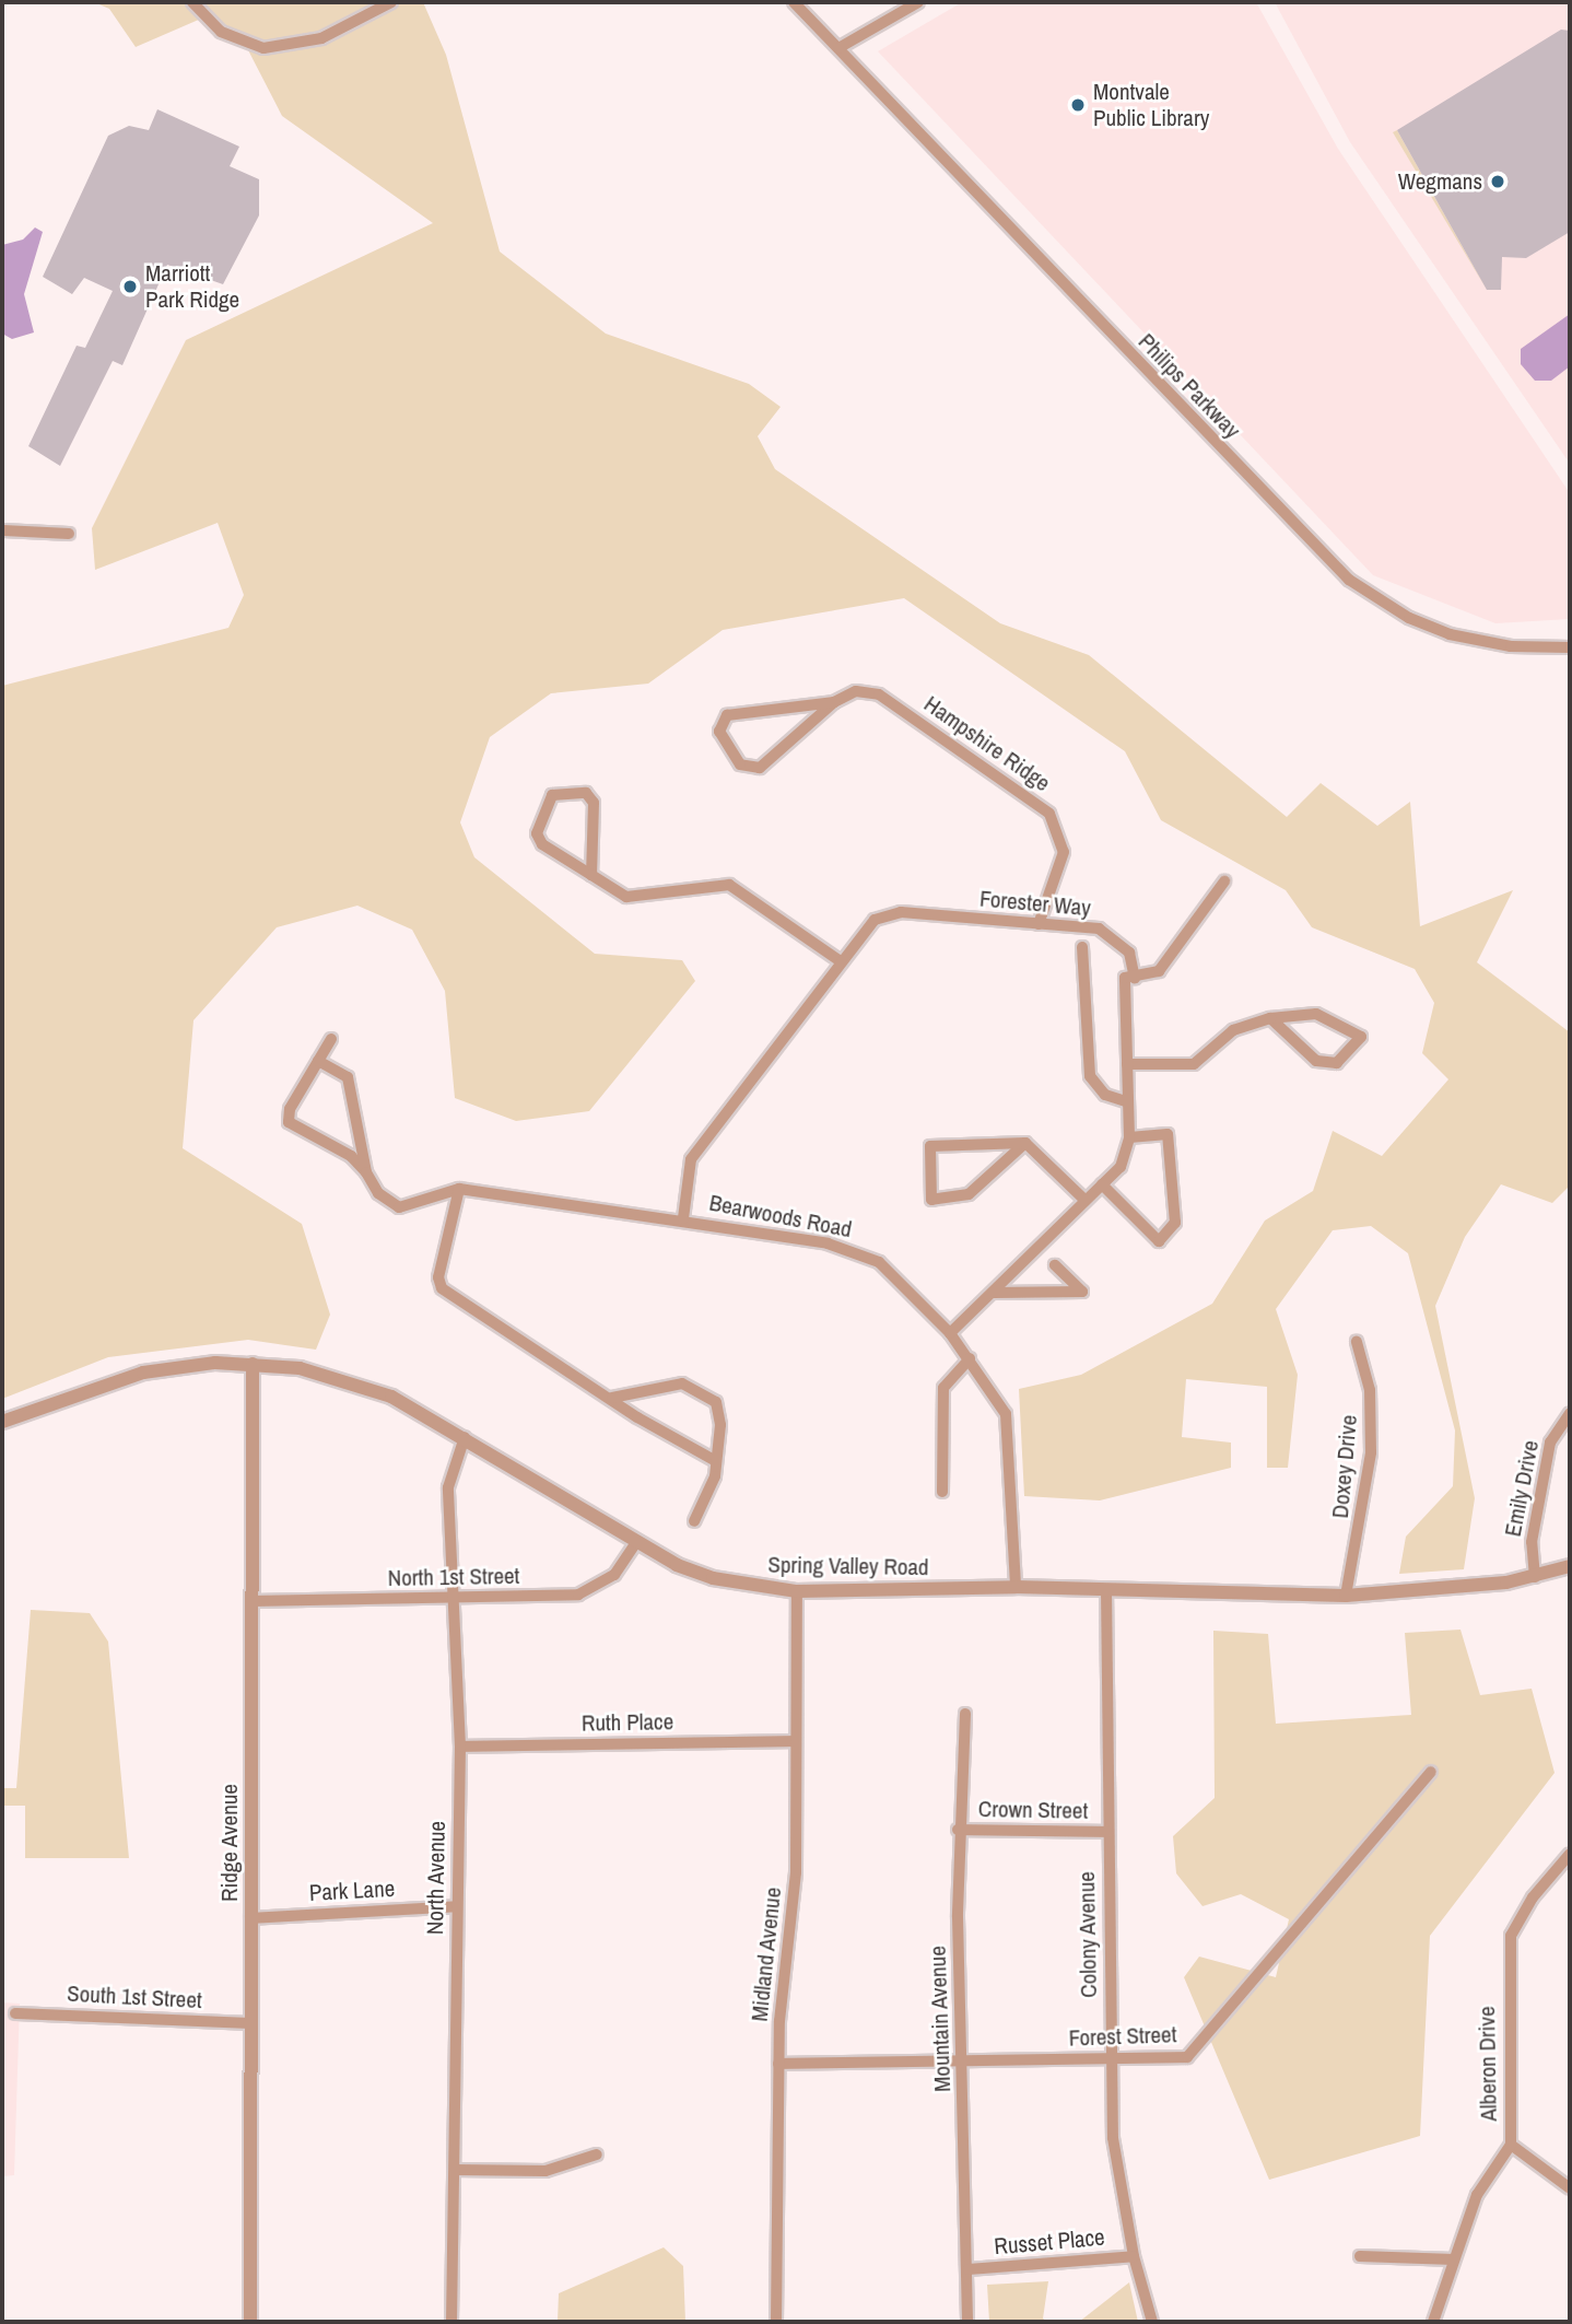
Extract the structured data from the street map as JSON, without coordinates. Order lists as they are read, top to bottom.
{
  "streets": {
    "street": [
      "Philips Parkway",
      "Hampshire Ridge",
      "Forester Way",
      "Bearwoods Road",
      "Doxey Drive",
      "Emily Drive",
      "Spring Valley Road",
      "North 1st Street",
      "Ruth Place",
      "Crown Street",
      "Ridge Avenue",
      "North Avenue",
      "Park Lane",
      "Colony Avenue",
      "Midland Avenue",
      "South 1st Street",
      "Mountain Avenue",
      "Forest Street",
      "Alberon Drive",
      "Russet Place"
    ]
  },
  "crossings": [
    ["Hampshire Ridge", "Forester Way"],
    ["Forester Way", "Bearwoods Road"],
    ["Bearwoods Road", "Spring Valley Road"],
    ["Doxey Drive", "Spring Valley Road"],
    ["Emily Drive", "Spring Valley Road"],
    ["Spring Valley Road", "North 1st Street"],
    ["Spring Valley Road", "Ridge Avenue"],
    ["Spring Valley Road", "North Avenue"],
    ["Spring Valley Road", "Colony Avenue"],
    ["Spring Valley Road", "Midland Avenue"],
    ["North 1st Street", "Ridge Avenue"],
    ["North 1st Street", "North Avenue"],
    ["Ruth Place", "North Avenue"],
    ["Ruth Place", "Midland Avenue"],
    ["Crown Street", "Colony Avenue"],
    ["Crown Street", "Mountain Avenue"],
    ["Ridge Avenue", "Park Lane"],
    ["Ridge Avenue", "South 1st Street"],
    ["North Avenue", "Park Lane"],
    ["Colony Avenue", "Forest Street"],
    ["Colony Avenue", "Russet Place"],
    ["Midland Avenue", "Forest Street"],
    ["Mountain Avenue", "Forest Street"],
    ["Mountain Avenue", "Russet Place"]
  ],
  "places": ["Montvale Public Library", "Wegmans", "Marriott Park Ridge"]
}
